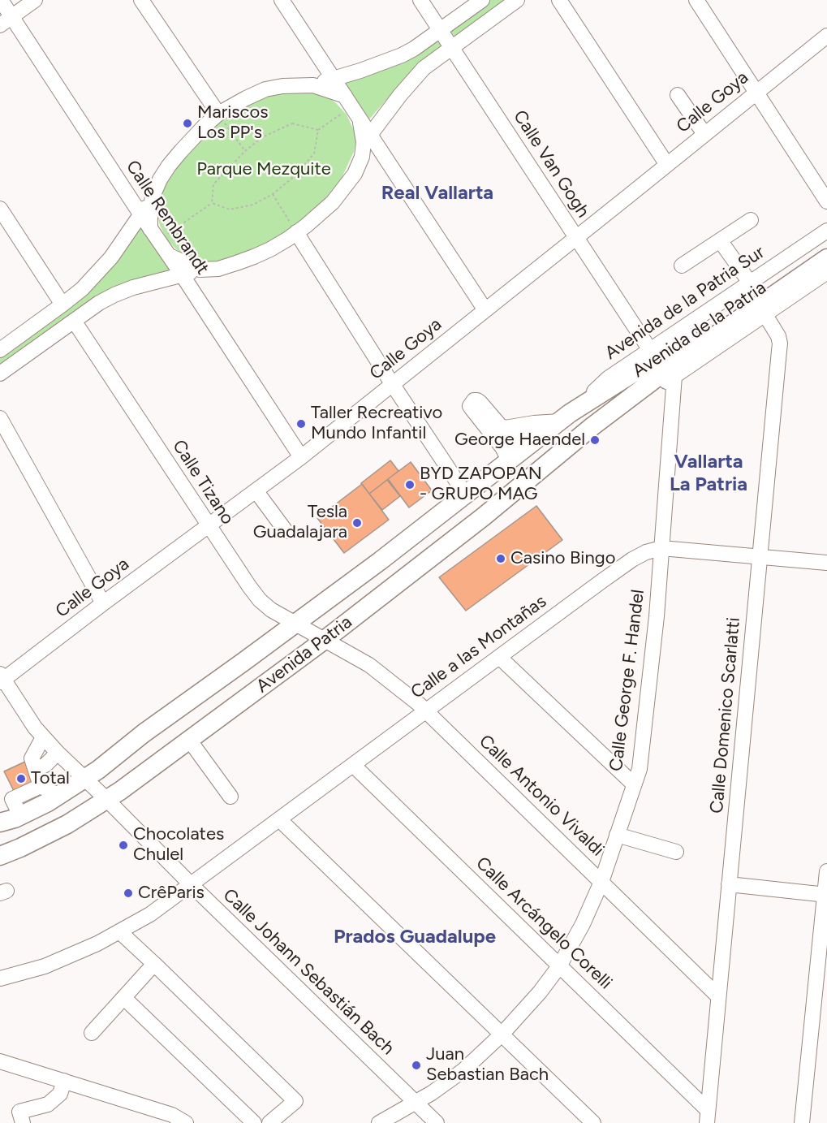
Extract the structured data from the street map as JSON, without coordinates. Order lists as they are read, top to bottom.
{
  "streets": {
    "main road": ["Avenida de la Patria", "Avenida Patria"],
    "street": [
      "Calle Goya",
      "Calle Van Gogh",
      "Calle Rembrandt",
      "Avenida de la Patria Sur",
      "Calle Tizano",
      "Calle a las Montañas",
      "Calle George F. Handel",
      "Calle Domenico Scarlatti",
      "Calle Antonio Vivaldi",
      "Calle Arcángelo Corelli",
      "Calle Johann Sebastián Bach"
    ]
  },
  "crossings": [
    ["Calle Goya", "Calle Van Gogh"],
    ["Calle Goya", "Calle Rembrandt"],
    ["Calle Goya", "Calle Tizano"],
    ["Calle Goya", "Calle Johann Sebastián Bach"],
    ["Calle Van Gogh", "Avenida de la Patria Sur"],
    ["Avenida de la Patria Sur", "Avenida de la Patria"],
    ["Avenida de la Patria Sur", "Avenida Patria"],
    ["Avenida de la Patria", "Avenida Patria"],
    ["Calle Tizano", "Avenida Patria"],
    ["Calle Tizano", "Calle Antonio Vivaldi"],
    ["Calle a las Montañas", "Calle George F. Handel"],
    ["Calle a las Montañas", "Calle Domenico Scarlatti"],
    ["Calle a las Montañas", "Calle Antonio Vivaldi"],
    ["Calle a las Montañas", "Calle Arcángelo Corelli"],
    ["Calle a las Montañas", "Calle Johann Sebastián Bach"],
    ["Avenida Patria", "Calle Antonio Vivaldi"],
    ["Avenida Patria", "Calle Johann Sebastián Bach"],
    ["Calle George F. Handel", "Calle Antonio Vivaldi"],
    ["Calle George F. Handel", "Calle Arcángelo Corelli"],
    ["Calle George F. Handel", "Calle Johann Sebastián Bach"],
    ["Calle Domenico Scarlatti", "Calle Antonio Vivaldi"],
    ["Calle Domenico Scarlatti", "Calle Arcángelo Corelli"]
  ],
  "districts": ["Real Vallarta", "Vallarta La Patria", "Prados Guadalupe"],
  "parks": ["Parque Mezquite"],
  "places": [
    "Mariscos Los PP's",
    "Taller Recreativo Mundo Infantil",
    "George Haendel",
    "BYD ZAPOPAN - GRUPO MAG",
    "Tesla Guadalajara",
    "Casino Bingo",
    "Total",
    "Chocolates Chulel",
    "CrêParis",
    "Juan Sebastian Bach"
  ]
}
